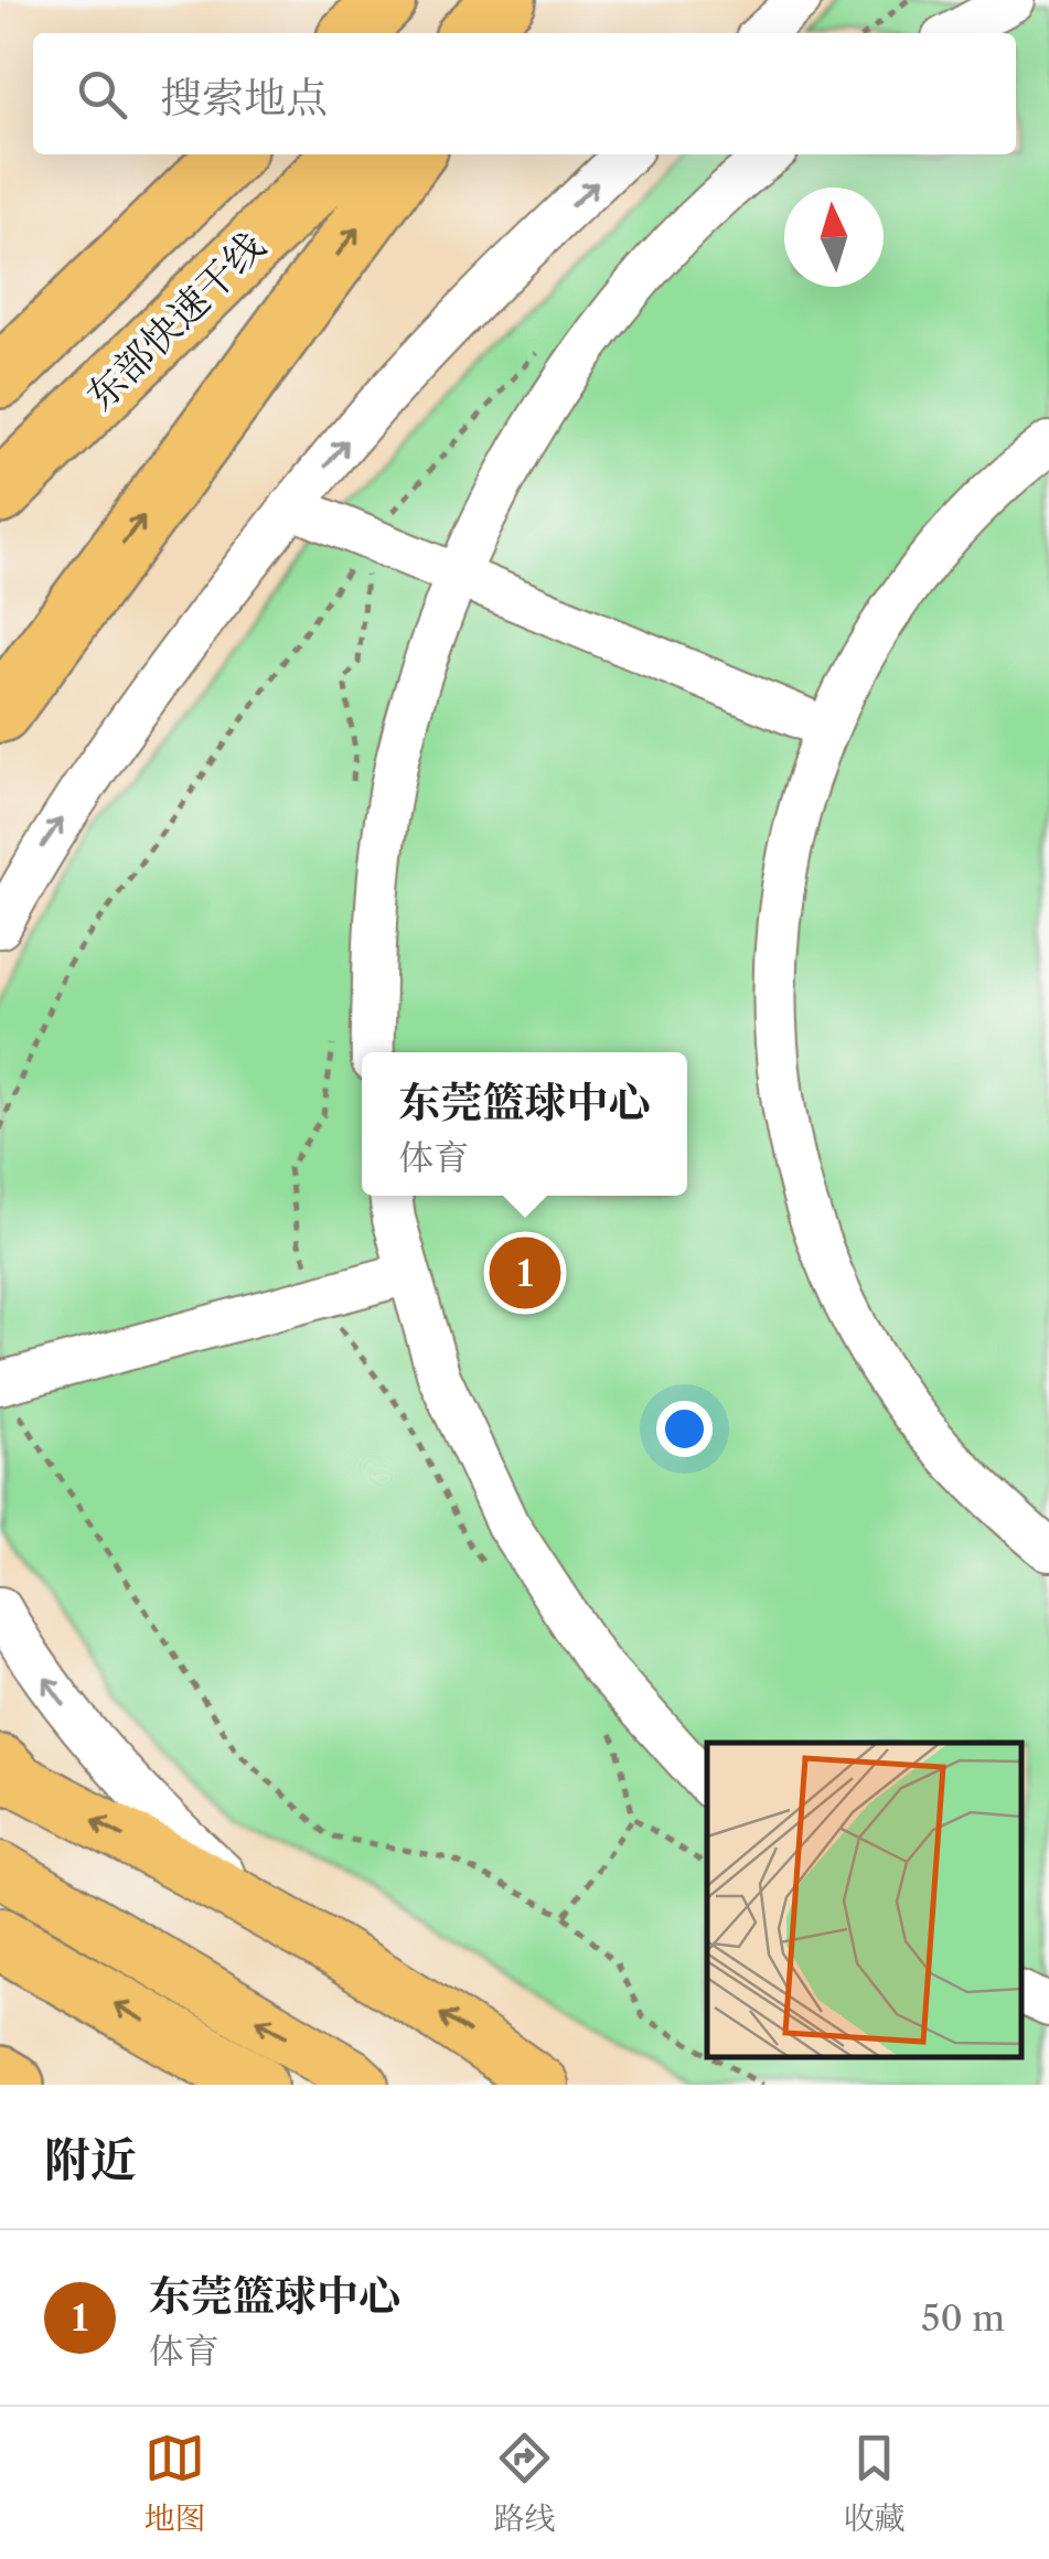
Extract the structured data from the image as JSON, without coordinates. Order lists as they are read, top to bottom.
{
  "streets": {
    "highway": ["东部快速干线"]
  },
  "north": "top",
  "page": {
    "search": "搜索地点",
    "popup": ["东莞篮球中心", "体育"],
    "pins": "1",
    "heading": "附近",
    "list": [
      {
        "mark": "1",
        "name": "东莞篮球中心",
        "note": "体育",
        "value": "50 m"
      }
    ],
    "nav": ["地图", "路线", "收藏"]
  }
}
